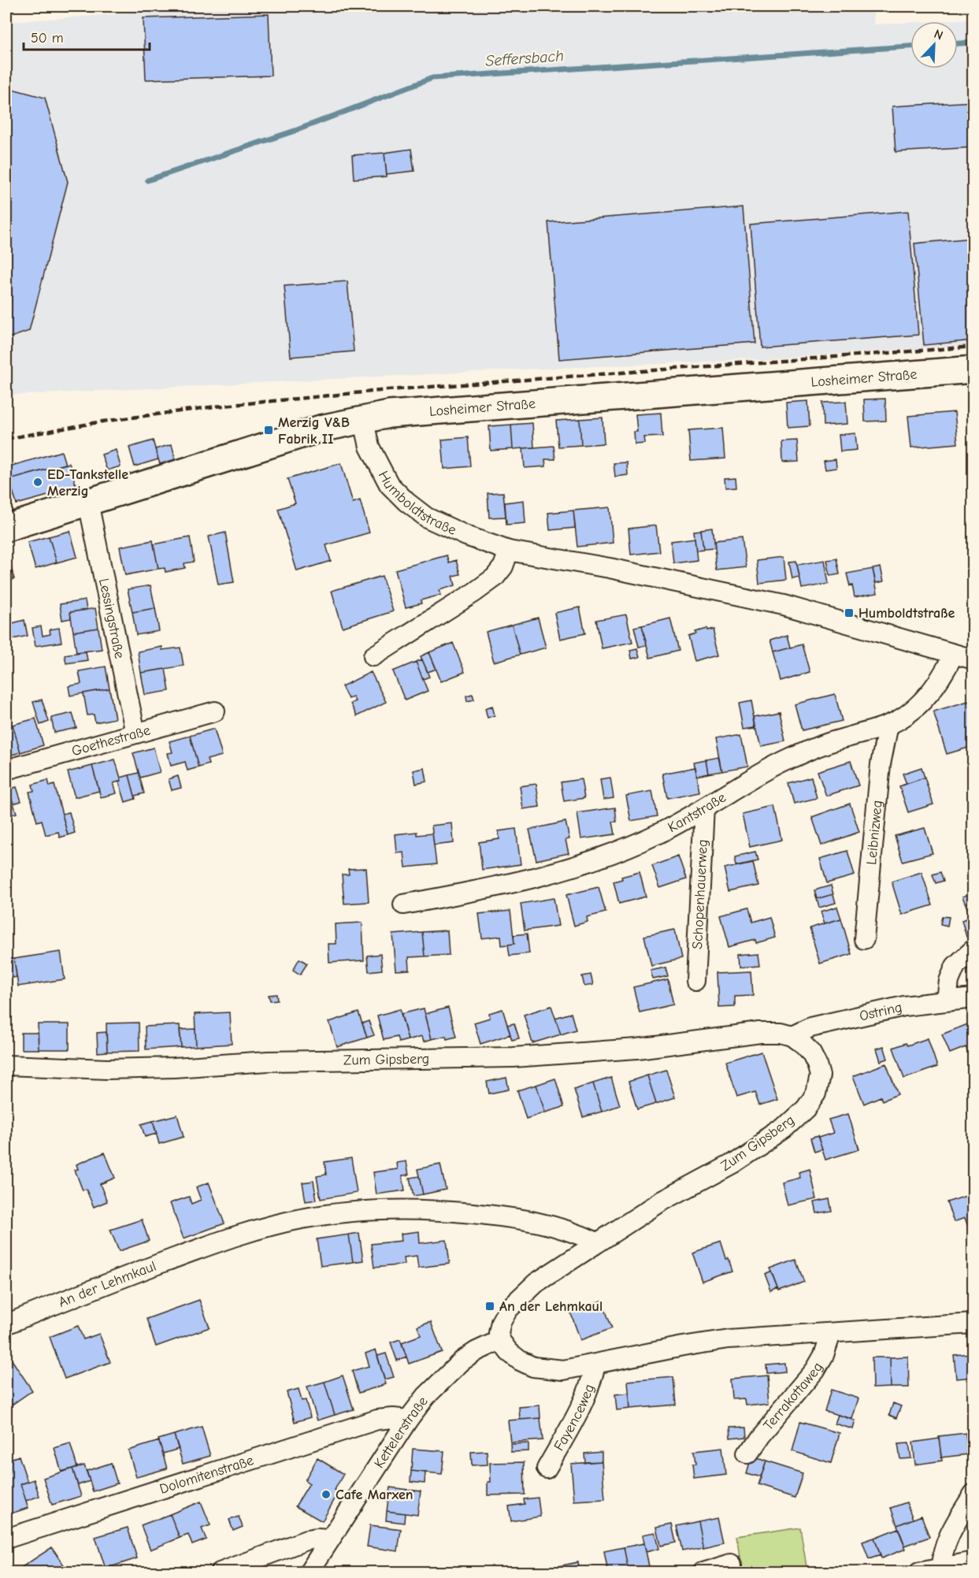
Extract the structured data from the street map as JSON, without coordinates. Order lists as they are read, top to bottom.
{
  "streets": {
    "main road": ["Losheimer Straße"],
    "street": [
      "Humboldtstraße",
      "Lessingstraße",
      "Goethestraße",
      "Kantstraße",
      "Leibnizweg",
      "Schopenhauerweg",
      "Ostring",
      "Zum Gipsberg",
      "An der Lehmkaul",
      "Terrakottaweg",
      "Fayenceweg",
      "Kettelerstraße",
      "Dolomitenstraße"
    ]
  },
  "crossings": [
    ["Losheimer Straße", "Humboldtstraße"],
    ["Losheimer Straße", "Lessingstraße"],
    ["Humboldtstraße", "Kantstraße"],
    ["Lessingstraße", "Goethestraße"],
    ["Kantstraße", "Leibnizweg"],
    ["Kantstraße", "Schopenhauerweg"],
    ["Ostring", "Zum Gipsberg"],
    ["Zum Gipsberg", "An der Lehmkaul"],
    ["Zum Gipsberg", "Kettelerstraße"],
    ["Kettelerstraße", "Dolomitenstraße"]
  ],
  "water": ["Seffersbach"],
  "places": {
    "transit": ["Merzig V&B Fabrik II", "Humboldtstraße", "An der Lehmkaul"],
    "other": ["ED-Tankstelle Merzig", "Cafe Marxen"]
  },
  "scale_bar": "50 m",
  "north": "top right"
}
